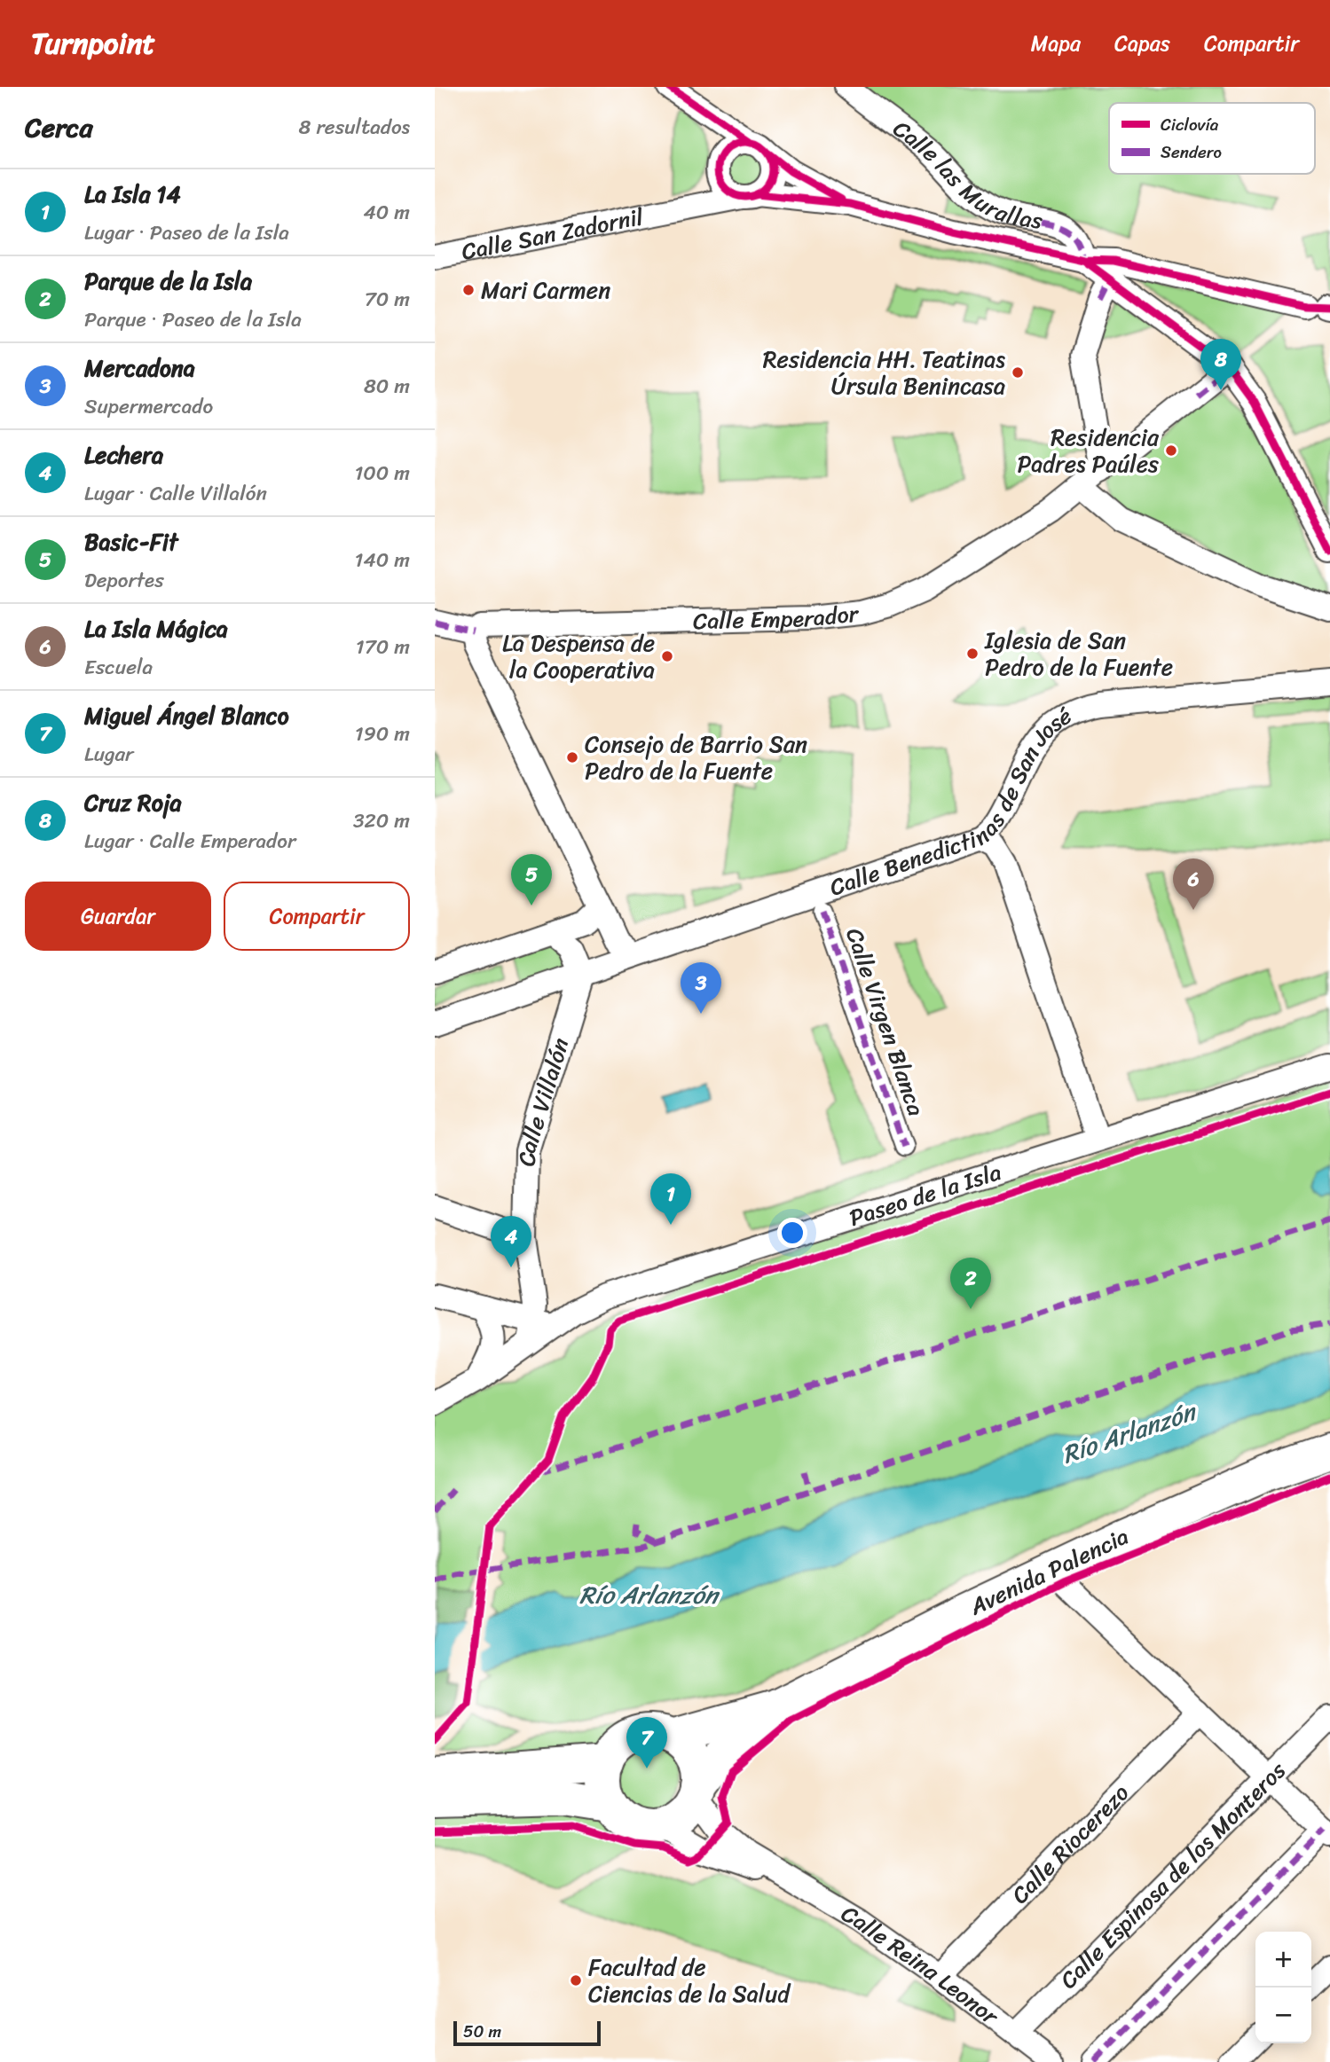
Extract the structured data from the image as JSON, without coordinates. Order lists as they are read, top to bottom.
{
  "streets": {
    "highway": ["Avenida Palencia"],
    "street": [
      "Calle las Murallas",
      "Calle San Zadornil",
      "Calle Emperador",
      "Calle Benedictinas de San José",
      "Calle Virgen Blanca",
      "Calle Villalón",
      "Paseo de la Isla",
      "Calle Riocerezo",
      "Calle Espinosa de los Monteros",
      "Calle Reina Leonor"
    ]
  },
  "crossings": [
    ["Calle Benedictinas de San José", "Calle Villalón"],
    ["Calle Villalón", "Paseo de la Isla"],
    ["Calle Riocerezo", "Calle Reina Leonor"],
    ["Calle Espinosa de los Monteros", "Calle Reina Leonor"]
  ],
  "water": ["Río Arlanzón"],
  "places": [
    "Mari Carmen",
    "Residencia HH. Teatinas Úrsula Benincasa",
    "Residencia Padres Paúles",
    "Iglesia de San Pedro de la Fuente",
    "La Despensa de la Cooperativa",
    "Consejo de Barrio San Pedro de la Fuente",
    "Facultad de Ciencias de la Salud"
  ],
  "legend": ["Ciclovía", "Sendero"],
  "scale_bar": "50 m",
  "page": {
    "header": "Turnpoint",
    "nav": ["Mapa", "Capas", "Compartir"],
    "heading": ["Cerca", "8 resultados"],
    "list": [
      {
        "mark": "1",
        "name": "La Isla 14",
        "note": "Lugar · Paseo de la Isla",
        "value": "40 m"
      },
      {
        "mark": "2",
        "name": "Parque de la Isla",
        "note": "Parque · Paseo de la Isla",
        "value": "70 m"
      },
      {
        "mark": "3",
        "name": "Mercadona",
        "note": "Supermercado",
        "value": "80 m"
      },
      {
        "mark": "4",
        "name": "Lechera",
        "note": "Lugar · Calle Villalón",
        "value": "100 m"
      },
      {
        "mark": "5",
        "name": "Basic-Fit",
        "note": "Deportes",
        "value": "140 m"
      },
      {
        "mark": "6",
        "name": "La Isla Mágica",
        "note": "Escuela",
        "value": "170 m"
      },
      {
        "mark": "7",
        "name": "Miguel Ángel Blanco",
        "note": "Lugar",
        "value": "190 m"
      },
      {
        "mark": "8",
        "name": "Cruz Roja",
        "note": "Lugar · Calle Emperador",
        "value": "320 m"
      }
    ],
    "pins": [
      "8",
      "5",
      "6",
      "3",
      "1",
      "4",
      "2",
      "7"
    ],
    "buttons": ["Guardar", "Compartir"],
    "map_buttons": ["+", "−"],
    "scale": "50 m"
  }
}
